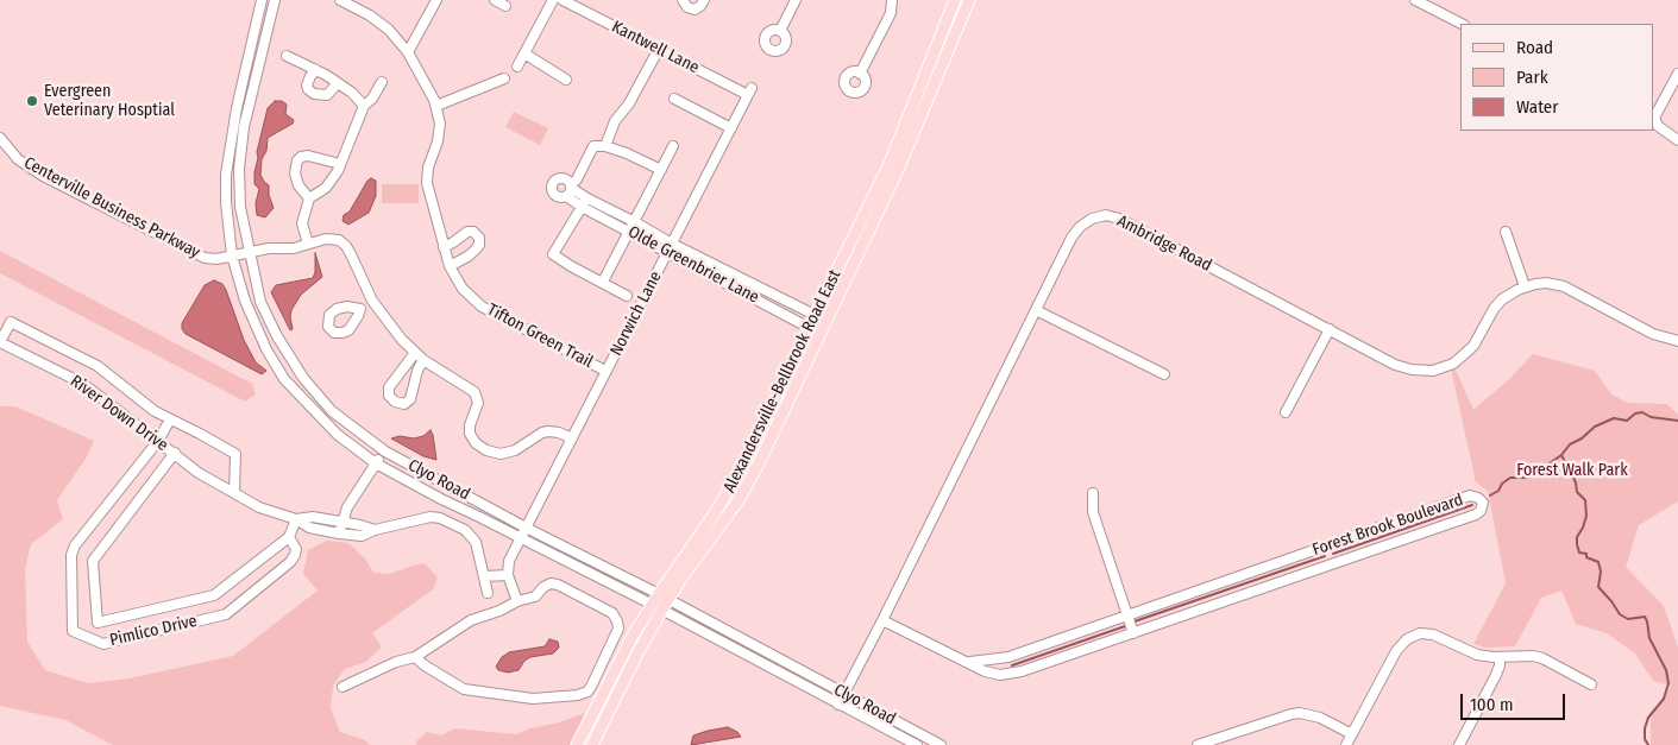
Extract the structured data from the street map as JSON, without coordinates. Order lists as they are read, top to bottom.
{
  "streets": {
    "main road": ["Alexandersville-Bellbrook Road East"],
    "street": [
      "Kantwell Lane",
      "Centerville Business Parkway",
      "Ambridge Road",
      "Olde Greenbrier Lane",
      "Norwich Lane",
      "Tifton Green Trail",
      "River Down Drive",
      "Clyo Road",
      "Forest Brook Boulevard",
      "Pimlico Drive"
    ]
  },
  "crossings": [
    ["Kantwell Lane", "Norwich Lane"],
    ["Centerville Business Parkway", "Clyo Road"],
    ["Ambridge Road", "Clyo Road"],
    ["Ambridge Road", "Forest Brook Boulevard"],
    ["Olde Greenbrier Lane", "Norwich Lane"],
    ["Olde Greenbrier Lane", "Alexandersville-Bellbrook Road East"],
    ["Norwich Lane", "Tifton Green Trail"],
    ["Norwich Lane", "Clyo Road"],
    ["Alexandersville-Bellbrook Road East", "Clyo Road"],
    ["River Down Drive", "Pimlico Drive"]
  ],
  "parks": ["Forest Walk Park"],
  "places": ["Evergreen Veterinary Hosptial"],
  "legend": ["Road", "Park", "Water"],
  "scale_bar": "100 m"
}
